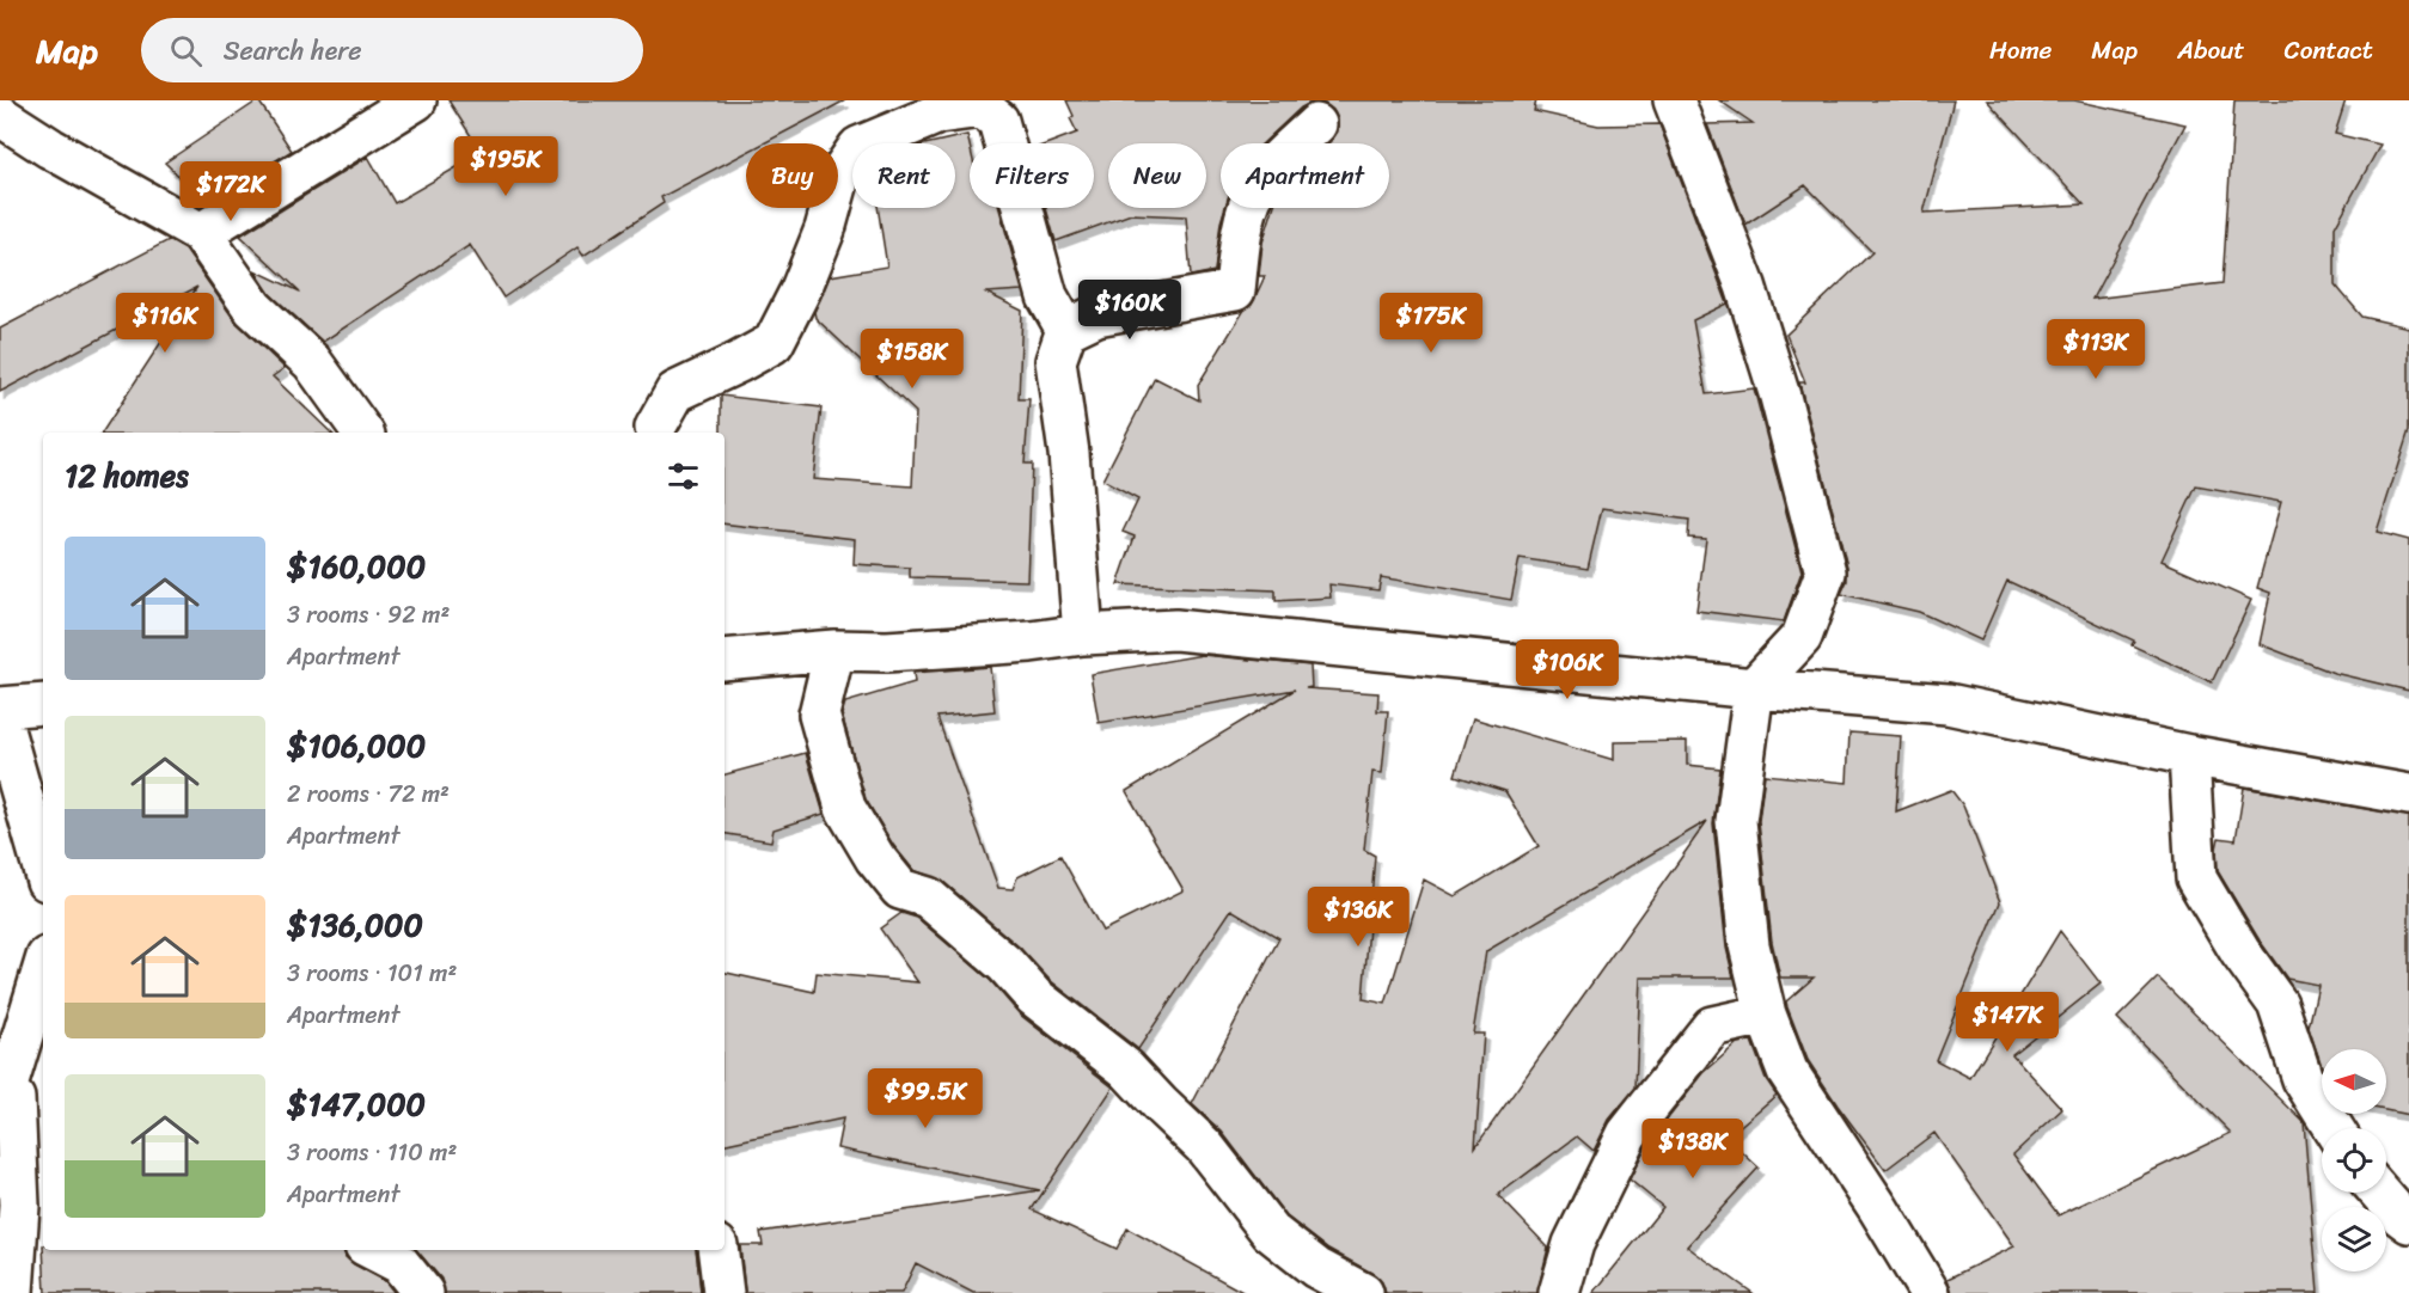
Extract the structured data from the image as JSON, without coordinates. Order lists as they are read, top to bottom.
{
  "north": "left",
  "page": {
    "header": "Map",
    "search": "Search here",
    "nav": [
      "Home",
      "Map",
      "About",
      "Contact"
    ],
    "price": [
      "$195K",
      "$172K",
      "$160K",
      "$116K",
      "$175K",
      "$113K",
      "$158K",
      "$106K",
      "$136K",
      "$147K",
      "$99.5K",
      "$138K"
    ],
    "chip": [
      "Buy",
      "Rent",
      "Filters",
      "New",
      "Apartment"
    ],
    "heading": "12 homes",
    "list": [
      {
        "name": "$160,000",
        "note": "3 rooms · 92 m² · Apartment"
      },
      {
        "name": "$106,000",
        "note": "2 rooms · 72 m² · Apartment"
      },
      {
        "name": "$136,000",
        "note": "3 rooms · 101 m² · Apartment"
      },
      {
        "name": "$147,000",
        "note": "3 rooms · 110 m² · Apartment"
      }
    ]
  }
}
